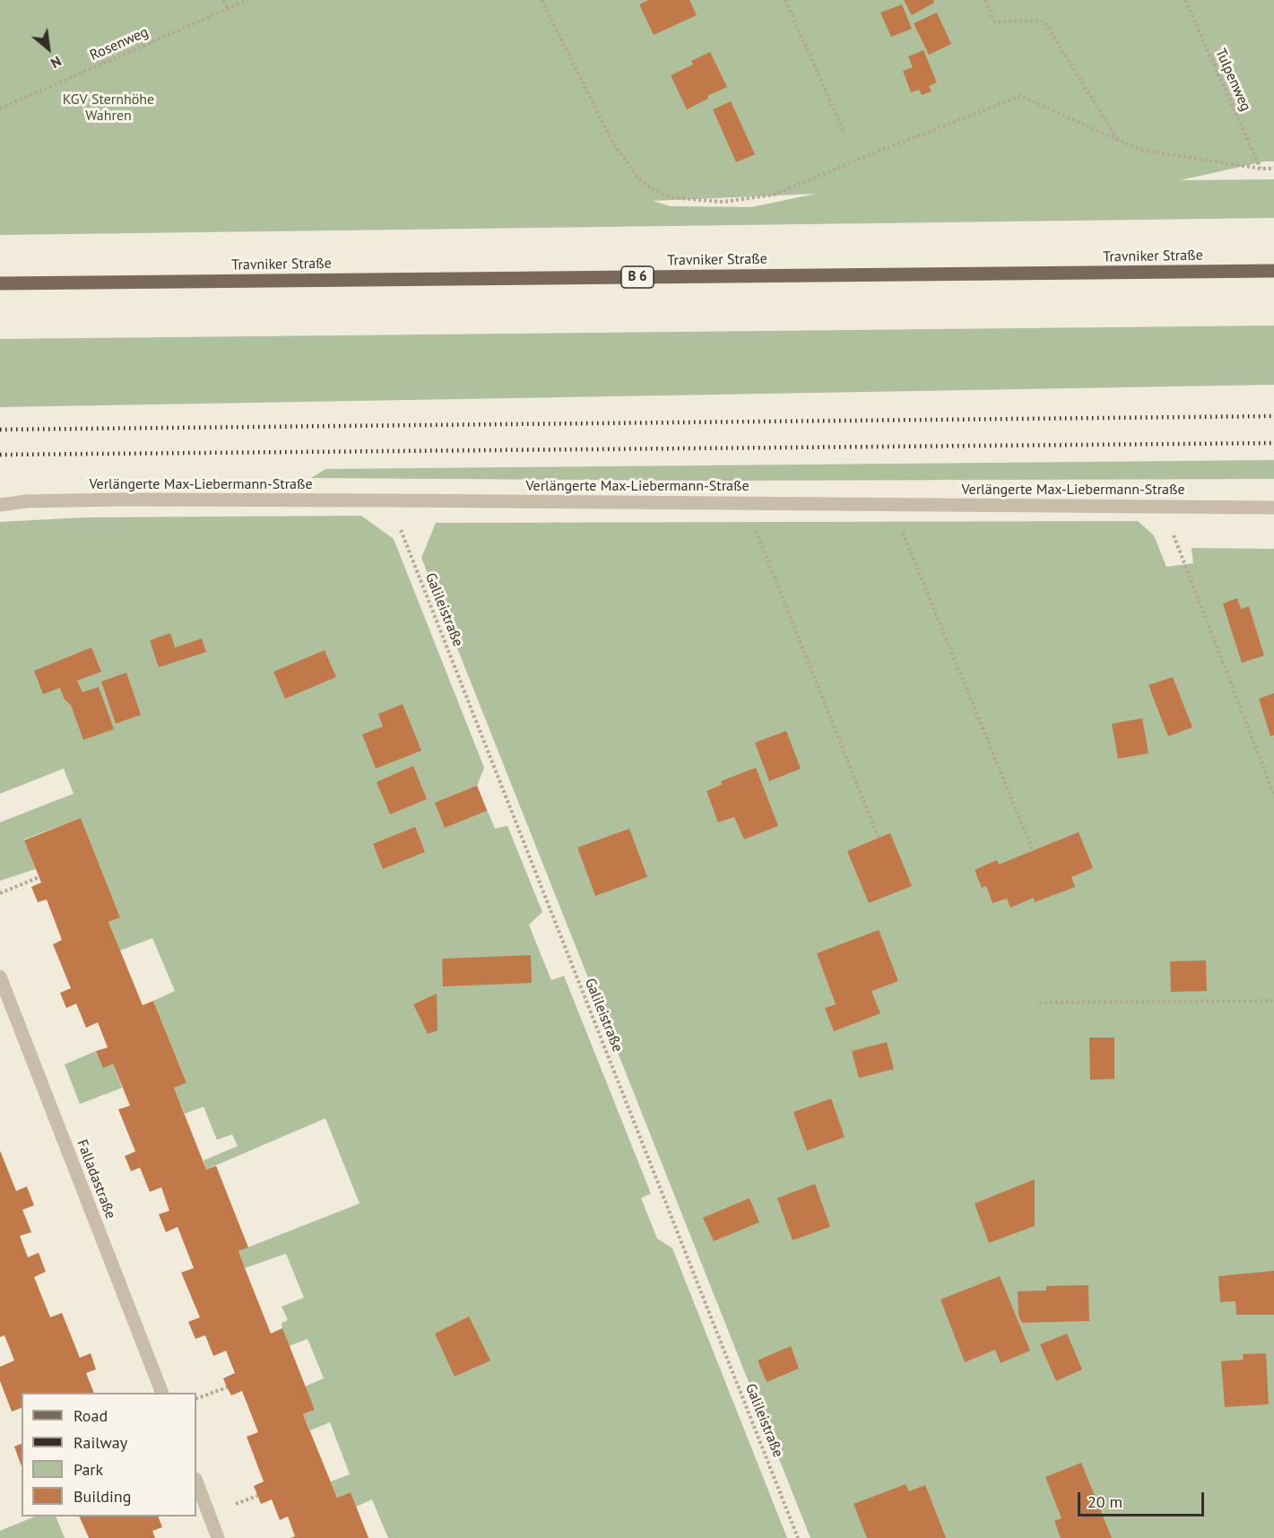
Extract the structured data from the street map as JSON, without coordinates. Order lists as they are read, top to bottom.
{
  "streets": {
    "main road": ["Travniker Straße", "B 6"],
    "street": ["Verlängerte Max-Liebermann-Straße", "Falladastraße"],
    "path": ["Rosenweg", "Tulpenweg", "Galileistraße"]
  },
  "crossings": [
    ["Verlängerte Max-Liebermann-Straße", "Galileistraße"]
  ],
  "parks": ["KGV Sternhöhe Wahren"],
  "legend": [
    "Road",
    "Railway",
    "Park",
    "Building"
  ],
  "scale_bar": "20 m",
  "north": "bottom right"
}
